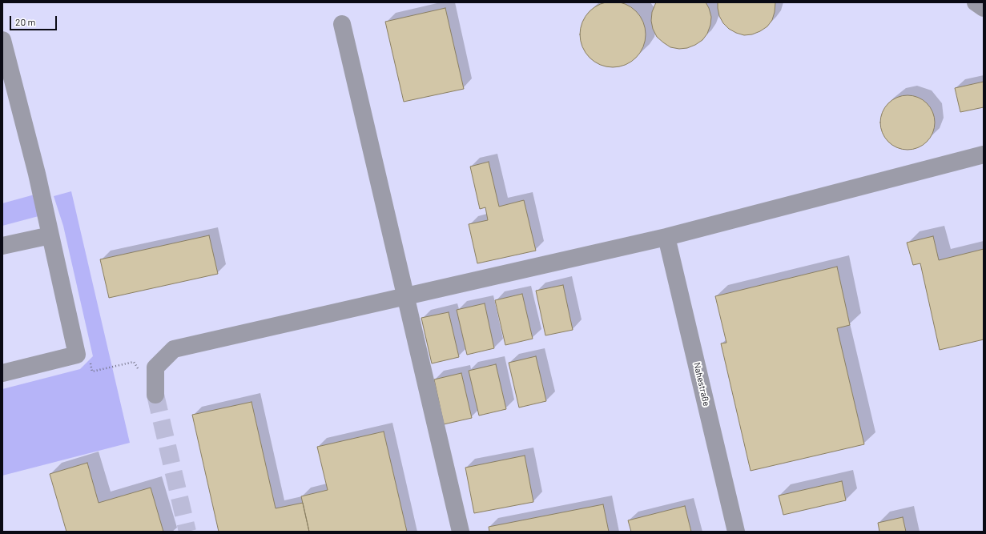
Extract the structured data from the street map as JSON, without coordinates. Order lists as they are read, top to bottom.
{
  "streets": {
    "lane": ["Nahestraße"]
  },
  "scale_bar": "20 m"
}
